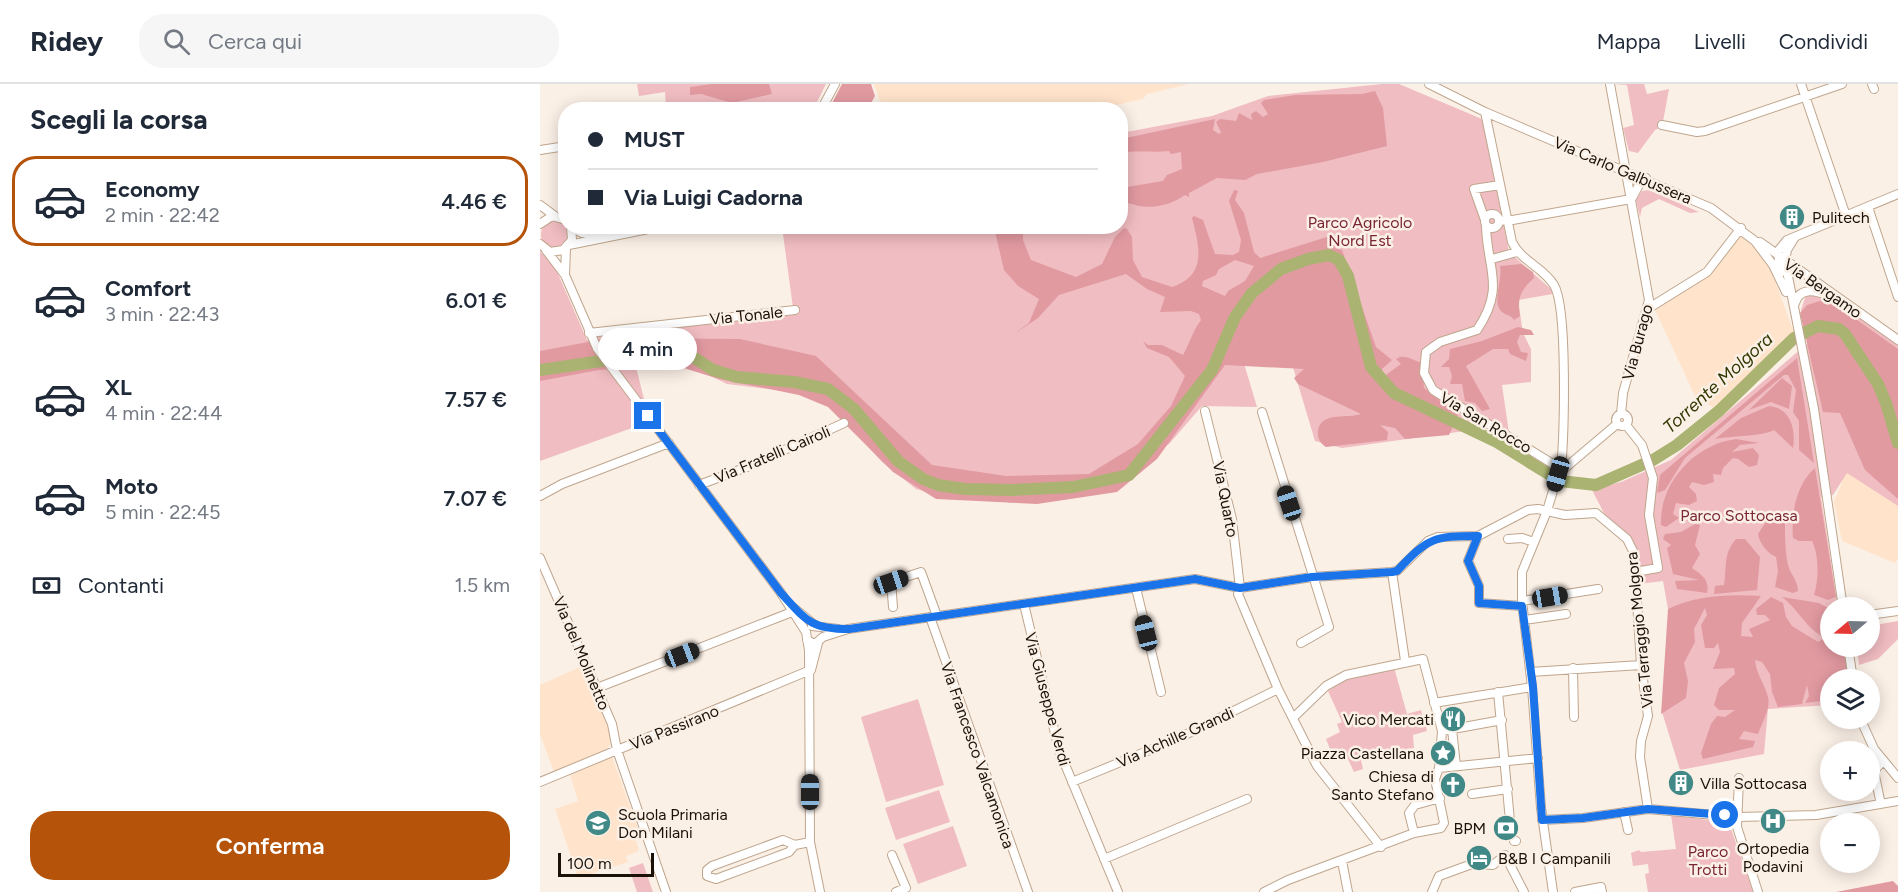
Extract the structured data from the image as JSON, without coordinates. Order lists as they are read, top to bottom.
{
  "streets": {
    "street": [
      "Via Carlo Galbussera",
      "Via Bergamo",
      "Via Tonale",
      "Via Burago",
      "Via San Rocco",
      "Via Fratelli Cairoli",
      "Via Quarto",
      "Via Terraggio Molgora",
      "Via del Molinetto",
      "Via Giuseppe Verdi",
      "Via Passirano",
      "Via Achille Grandi",
      "Via Francesco Valcamonica"
    ]
  },
  "crossings": [
    ["Via Carlo Galbussera", "Via Bergamo"],
    ["Via Carlo Galbussera", "Via Burago"],
    ["Via Burago", "Via San Rocco"],
    ["Via Quarto", "Via Achille Grandi"],
    ["Via del Molinetto", "Via Passirano"],
    ["Via Giuseppe Verdi", "Via Achille Grandi"]
  ],
  "water": ["Torrente Molgora"],
  "parks": ["Parco Agricolo Nord Est", "Parco Sottocasa", "Parco Trotti"],
  "places": {
    "building": ["Pulitech", "Villa Sottocasa"],
    "restaurant": ["Vico Mercati"],
    "place": ["Piazza Castellana"],
    "church": ["Chiesa di Santo Stefano"],
    "hospital": ["Ortopedia Podavini"],
    "school or university": ["Scuola Primaria Don Milani"],
    "bank": ["BPM"],
    "hotel": ["B&B I Campanili"]
  },
  "scale_bar": "100 m",
  "north": "left",
  "page": {
    "header": "Ridey",
    "search": "Cerca qui",
    "nav": ["Mappa", "Livelli", "Condividi"],
    "heading": "Scegli la corsa",
    "banner": ["MUST", "Via Luigi Cadorna"],
    "list": [
      {
        "name": "Economy",
        "note": "2 min · 22:42",
        "value": "4.46 €"
      },
      {
        "name": "Comfort",
        "note": "3 min · 22:43",
        "value": "6.01 €"
      },
      {
        "name": "XL",
        "note": "4 min · 22:44",
        "value": "7.57 €"
      },
      {
        "name": "Moto",
        "note": "5 min · 22:45",
        "value": "7.07 €"
      }
    ],
    "bubble": "4 min",
    "pay": ["Contanti", "1.5 km"],
    "map_buttons": ["+", "−"],
    "buttons": "Conferma",
    "scale": "100 m"
  }
}
